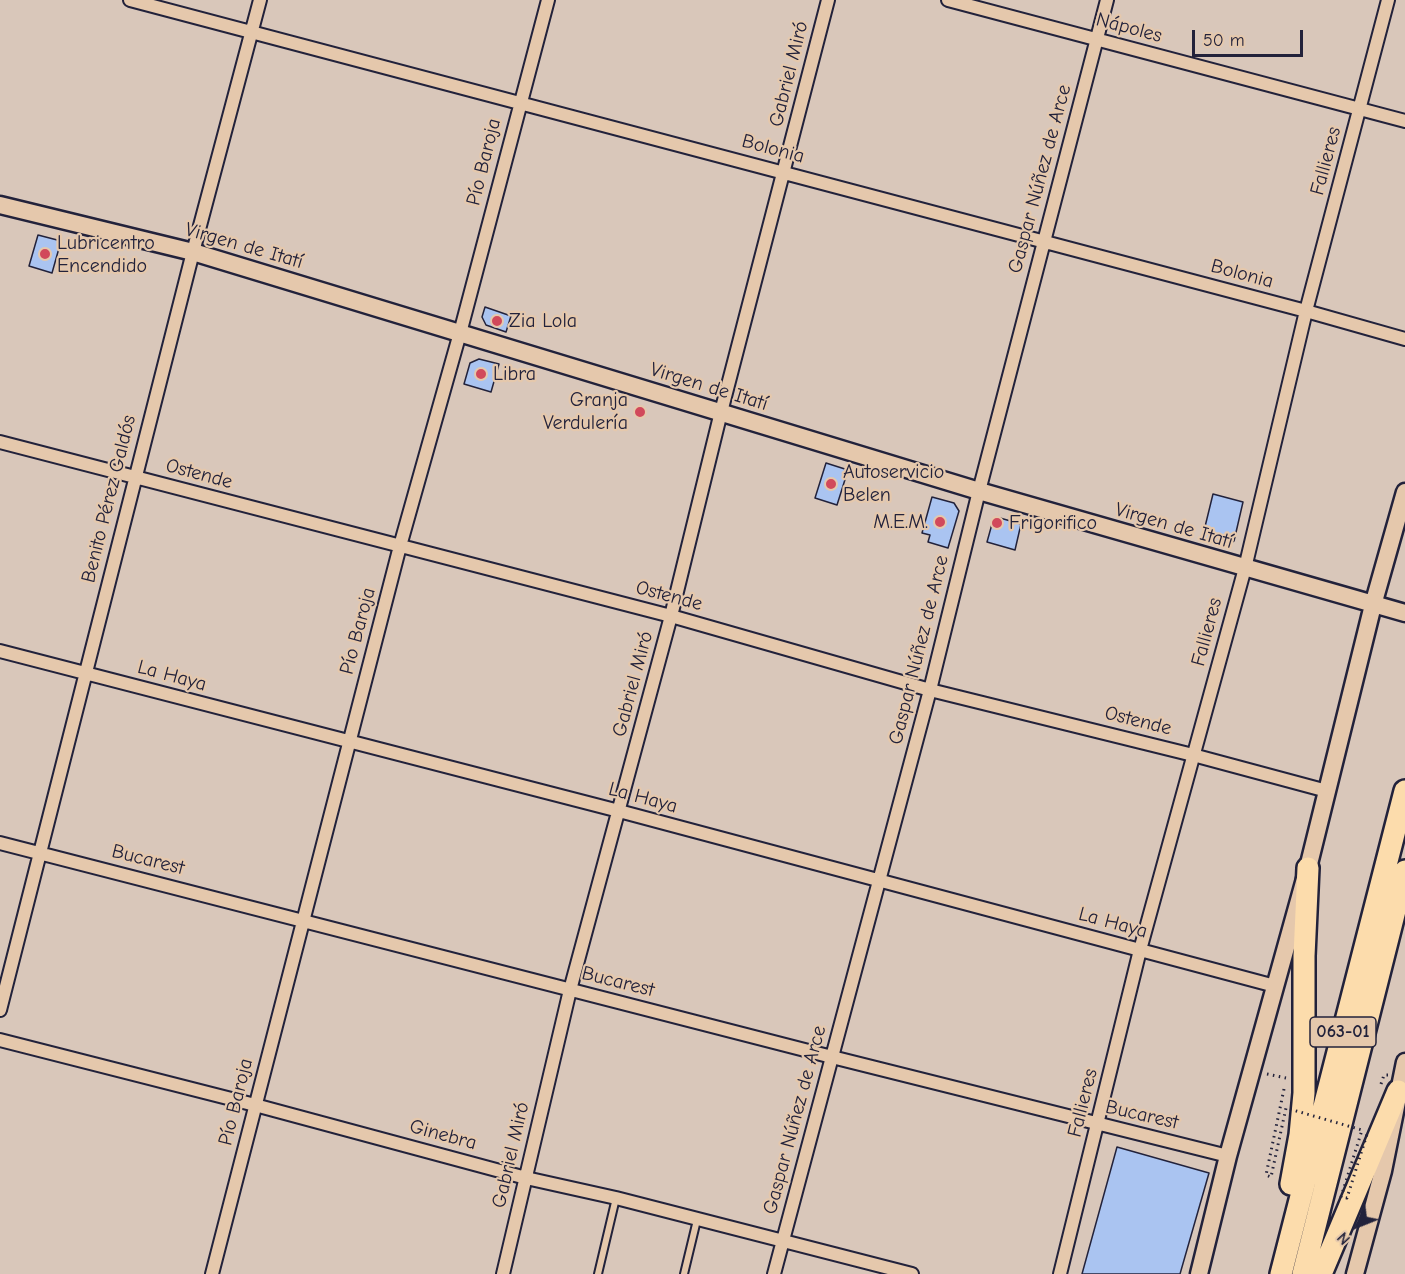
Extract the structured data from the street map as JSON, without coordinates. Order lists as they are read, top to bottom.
{
  "streets": {
    "highway": ["063-01"],
    "street": [
      "Nápoles",
      "Gabriel Miró",
      "Bolonia",
      "Fallieres",
      "Pío Baroja",
      "Gaspar Núñez de Arce",
      "Virgen de Itatí",
      "Ostende",
      "Benito Pérez Galdós",
      "La Haya",
      "Bucarest",
      "Ginebra"
    ]
  },
  "crossings": [
    ["Nápoles", "Fallieres"],
    ["Nápoles", "Gaspar Núñez de Arce"],
    ["Gabriel Miró", "Bolonia"],
    ["Gabriel Miró", "Virgen de Itatí"],
    ["Gabriel Miró", "Ostende"],
    ["Gabriel Miró", "La Haya"],
    ["Gabriel Miró", "Bucarest"],
    ["Gabriel Miró", "Ginebra"],
    ["Bolonia", "Fallieres"],
    ["Bolonia", "Pío Baroja"],
    ["Bolonia", "Gaspar Núñez de Arce"],
    ["Bolonia", "Benito Pérez Galdós"],
    ["Fallieres", "Virgen de Itatí"],
    ["Fallieres", "Ostende"],
    ["Fallieres", "La Haya"],
    ["Fallieres", "Bucarest"],
    ["Pío Baroja", "Virgen de Itatí"],
    ["Pío Baroja", "Ostende"],
    ["Pío Baroja", "La Haya"],
    ["Pío Baroja", "Bucarest"],
    ["Pío Baroja", "Ginebra"],
    ["Gaspar Núñez de Arce", "Virgen de Itatí"],
    ["Gaspar Núñez de Arce", "Ostende"],
    ["Gaspar Núñez de Arce", "La Haya"],
    ["Gaspar Núñez de Arce", "Bucarest"],
    ["Gaspar Núñez de Arce", "Ginebra"],
    ["Virgen de Itatí", "Benito Pérez Galdós"],
    ["Ostende", "Benito Pérez Galdós"],
    ["Benito Pérez Galdós", "La Haya"],
    ["Benito Pérez Galdós", "Bucarest"]
  ],
  "places": [
    "Lubricentro Encendido",
    "Zia Lola",
    "Libra",
    "Granja Verdulería",
    "Autoservicio Belen",
    "M.E.M.",
    "Frigorifico"
  ],
  "scale_bar": "50 m",
  "north": "bottom left"
}
